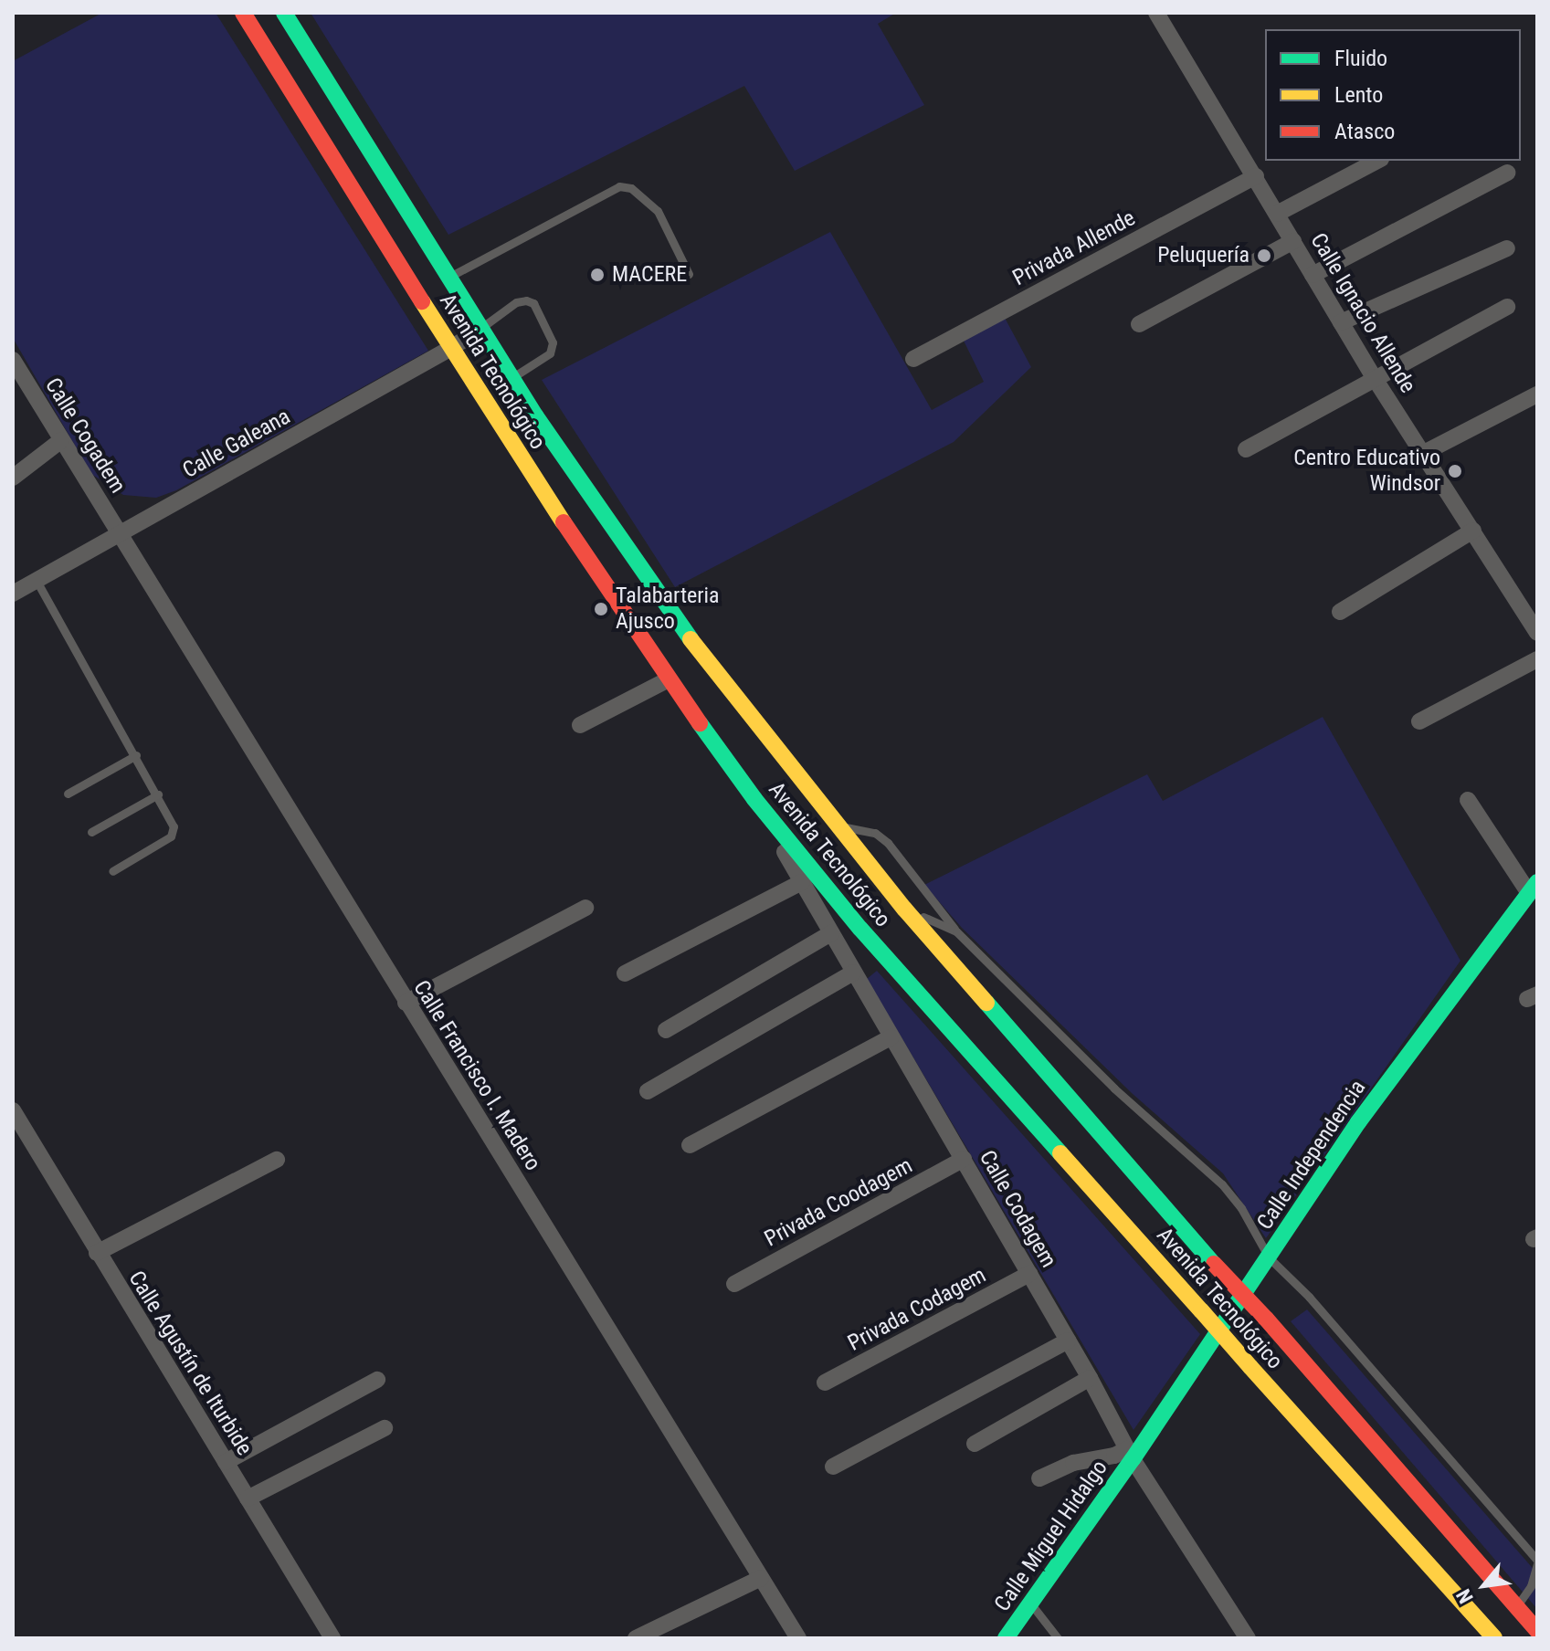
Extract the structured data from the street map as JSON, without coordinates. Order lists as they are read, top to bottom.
{
  "streets": {
    "main road": ["Avenida Tecnológico", "Calle Independencia", "Calle Miguel Hidalgo"],
    "street": [
      "Privada Allende",
      "Calle Ignacio Allende",
      "Calle Cogadem",
      "Calle Galeana",
      "Calle Francisco I. Madero",
      "Privada Coodagem",
      "Calle Codagem",
      "Privada Codagem",
      "Calle Agustín de Iturbide"
    ]
  },
  "crossings": [
    ["Privada Allende", "Calle Ignacio Allende"],
    ["Avenida Tecnológico", "Calle Galeana"],
    ["Avenida Tecnológico", "Calle Codagem"],
    ["Calle Cogadem", "Calle Galeana"],
    ["Calle Cogadem", "Calle Francisco I. Madero"],
    ["Calle Galeana", "Calle Francisco I. Madero"],
    ["Calle Independencia", "Calle Codagem"],
    ["Calle Independencia", "Calle Miguel Hidalgo"],
    ["Privada Coodagem", "Calle Codagem"],
    ["Calle Codagem", "Privada Codagem"],
    ["Calle Codagem", "Calle Miguel Hidalgo"]
  ],
  "places": [
    "Peluquería",
    "MACERE",
    "Centro Educativo Windsor",
    "Talabarteria Ajusco"
  ],
  "legend": ["Fluido", "Lento", "Atasco"],
  "north": "bottom left"
}
